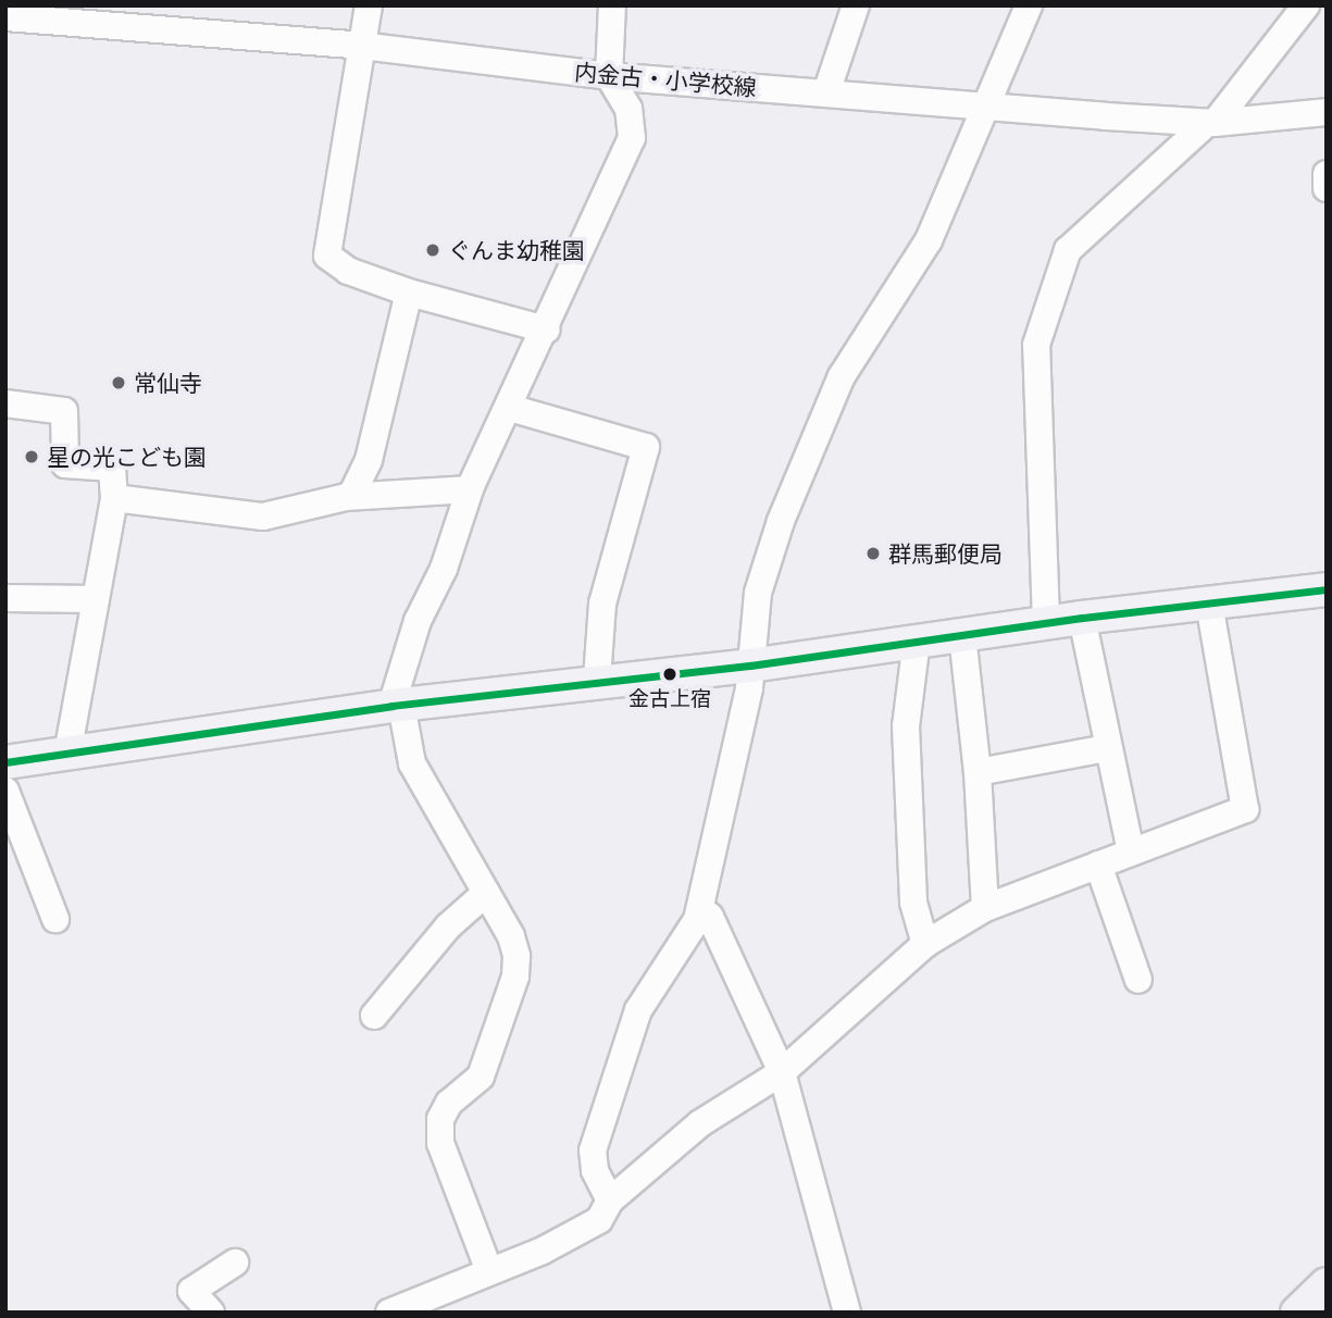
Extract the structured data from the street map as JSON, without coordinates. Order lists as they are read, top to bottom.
{
  "streets": {
    "street": ["内金古・小学校線"]
  },
  "places": [
    "ぐんま幼稚園",
    "常仙寺",
    "星の光こども園",
    "群馬郵便局",
    "金古上宿"
  ]
}
